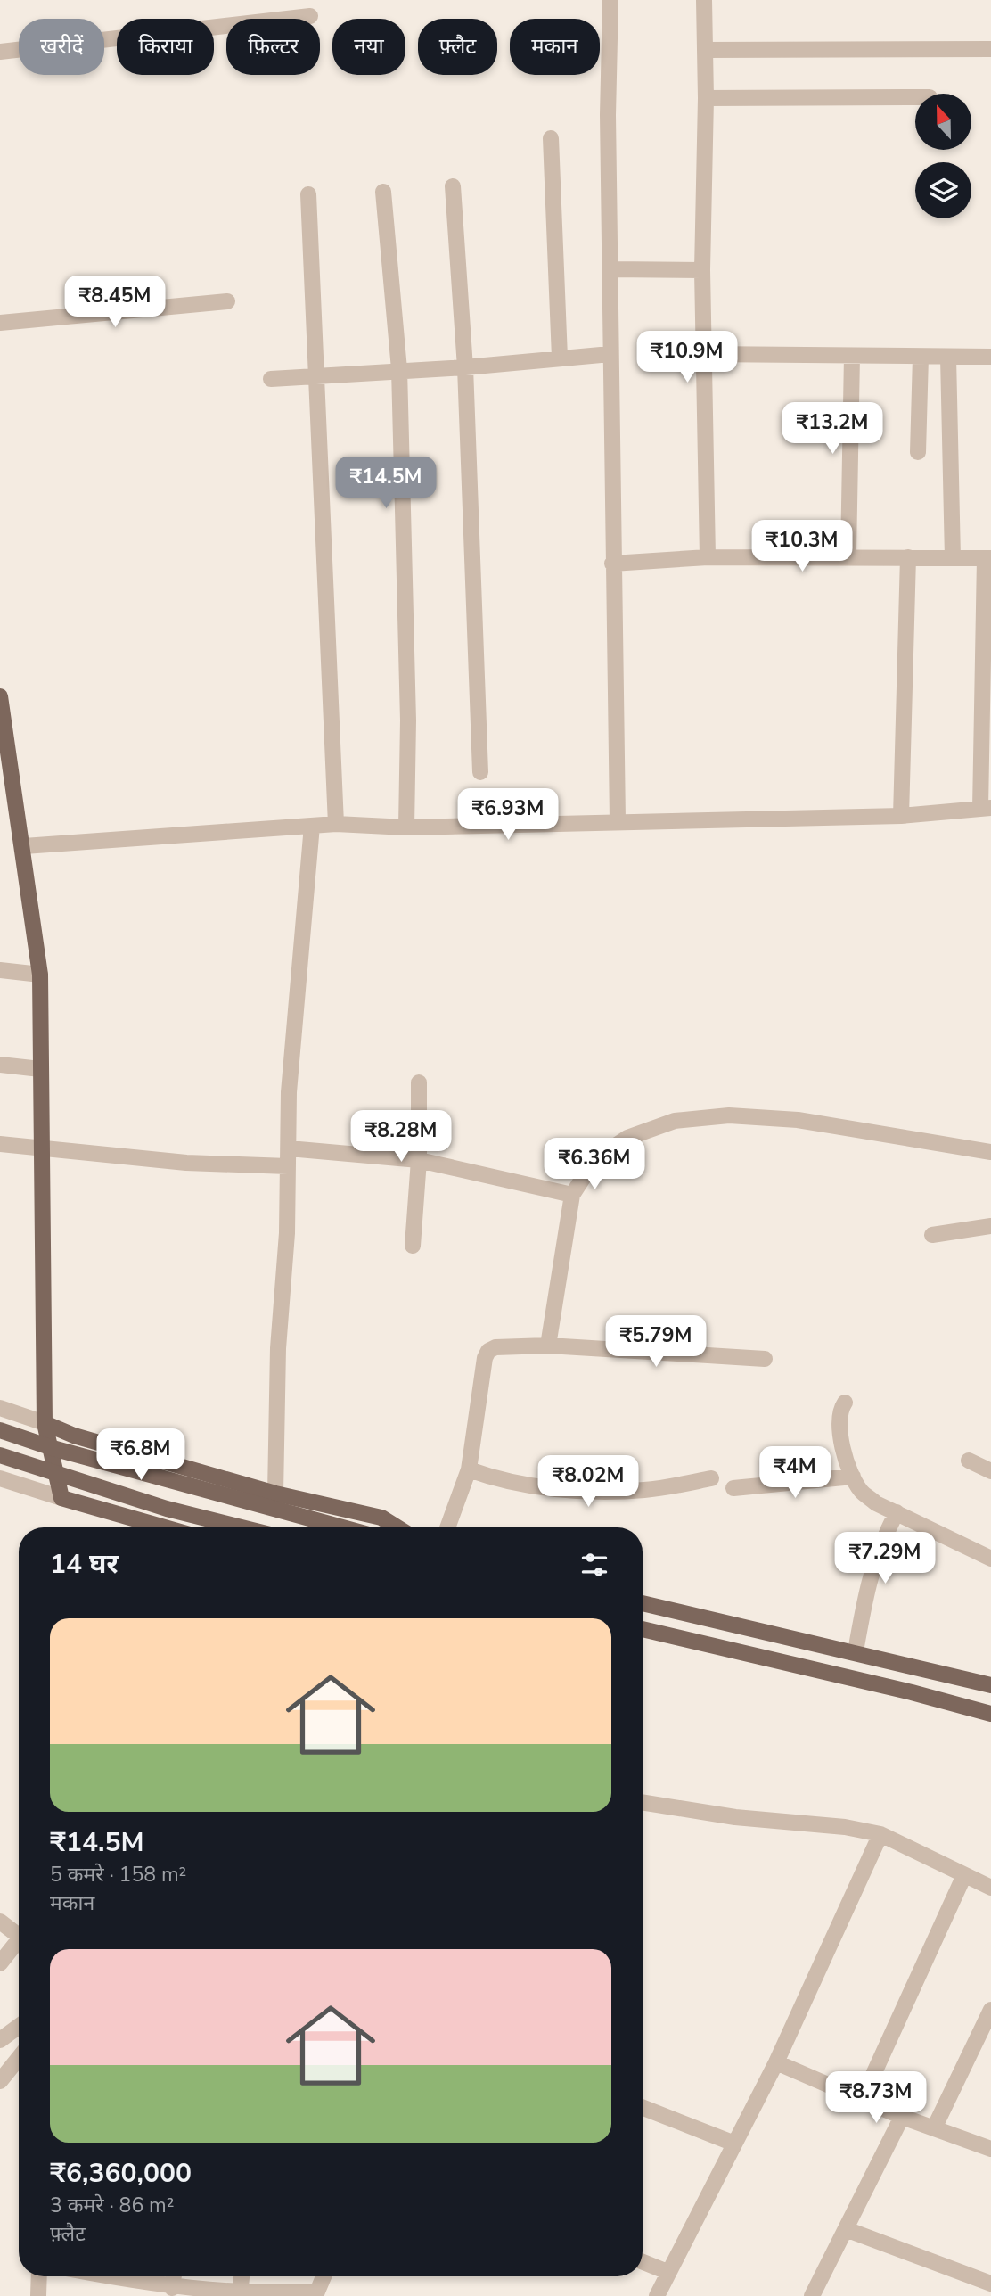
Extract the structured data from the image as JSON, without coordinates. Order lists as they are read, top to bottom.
{
  "north": "top",
  "page": {
    "chip": [
      "खरीदें",
      "किराया",
      "फ़िल्टर",
      "नया",
      "फ़्लैट",
      "मकान"
    ],
    "price": [
      "₹8.45M",
      "₹10.9M",
      "₹13.2M",
      "₹14.5M",
      "₹10.3M",
      "₹6.93M",
      "₹8.28M",
      "₹6.36M",
      "₹5.79M",
      "₹6.8M",
      "₹4M",
      "₹8.02M",
      "₹7.29M",
      "₹8.73M"
    ],
    "heading": "14 घर",
    "list": [
      {
        "name": "₹14.5M",
        "note": "5 कमरे · 158 m² · मकान"
      },
      {
        "name": "₹6,360,000",
        "note": "3 कमरे · 86 m² · फ़्लैट"
      }
    ]
  }
}
